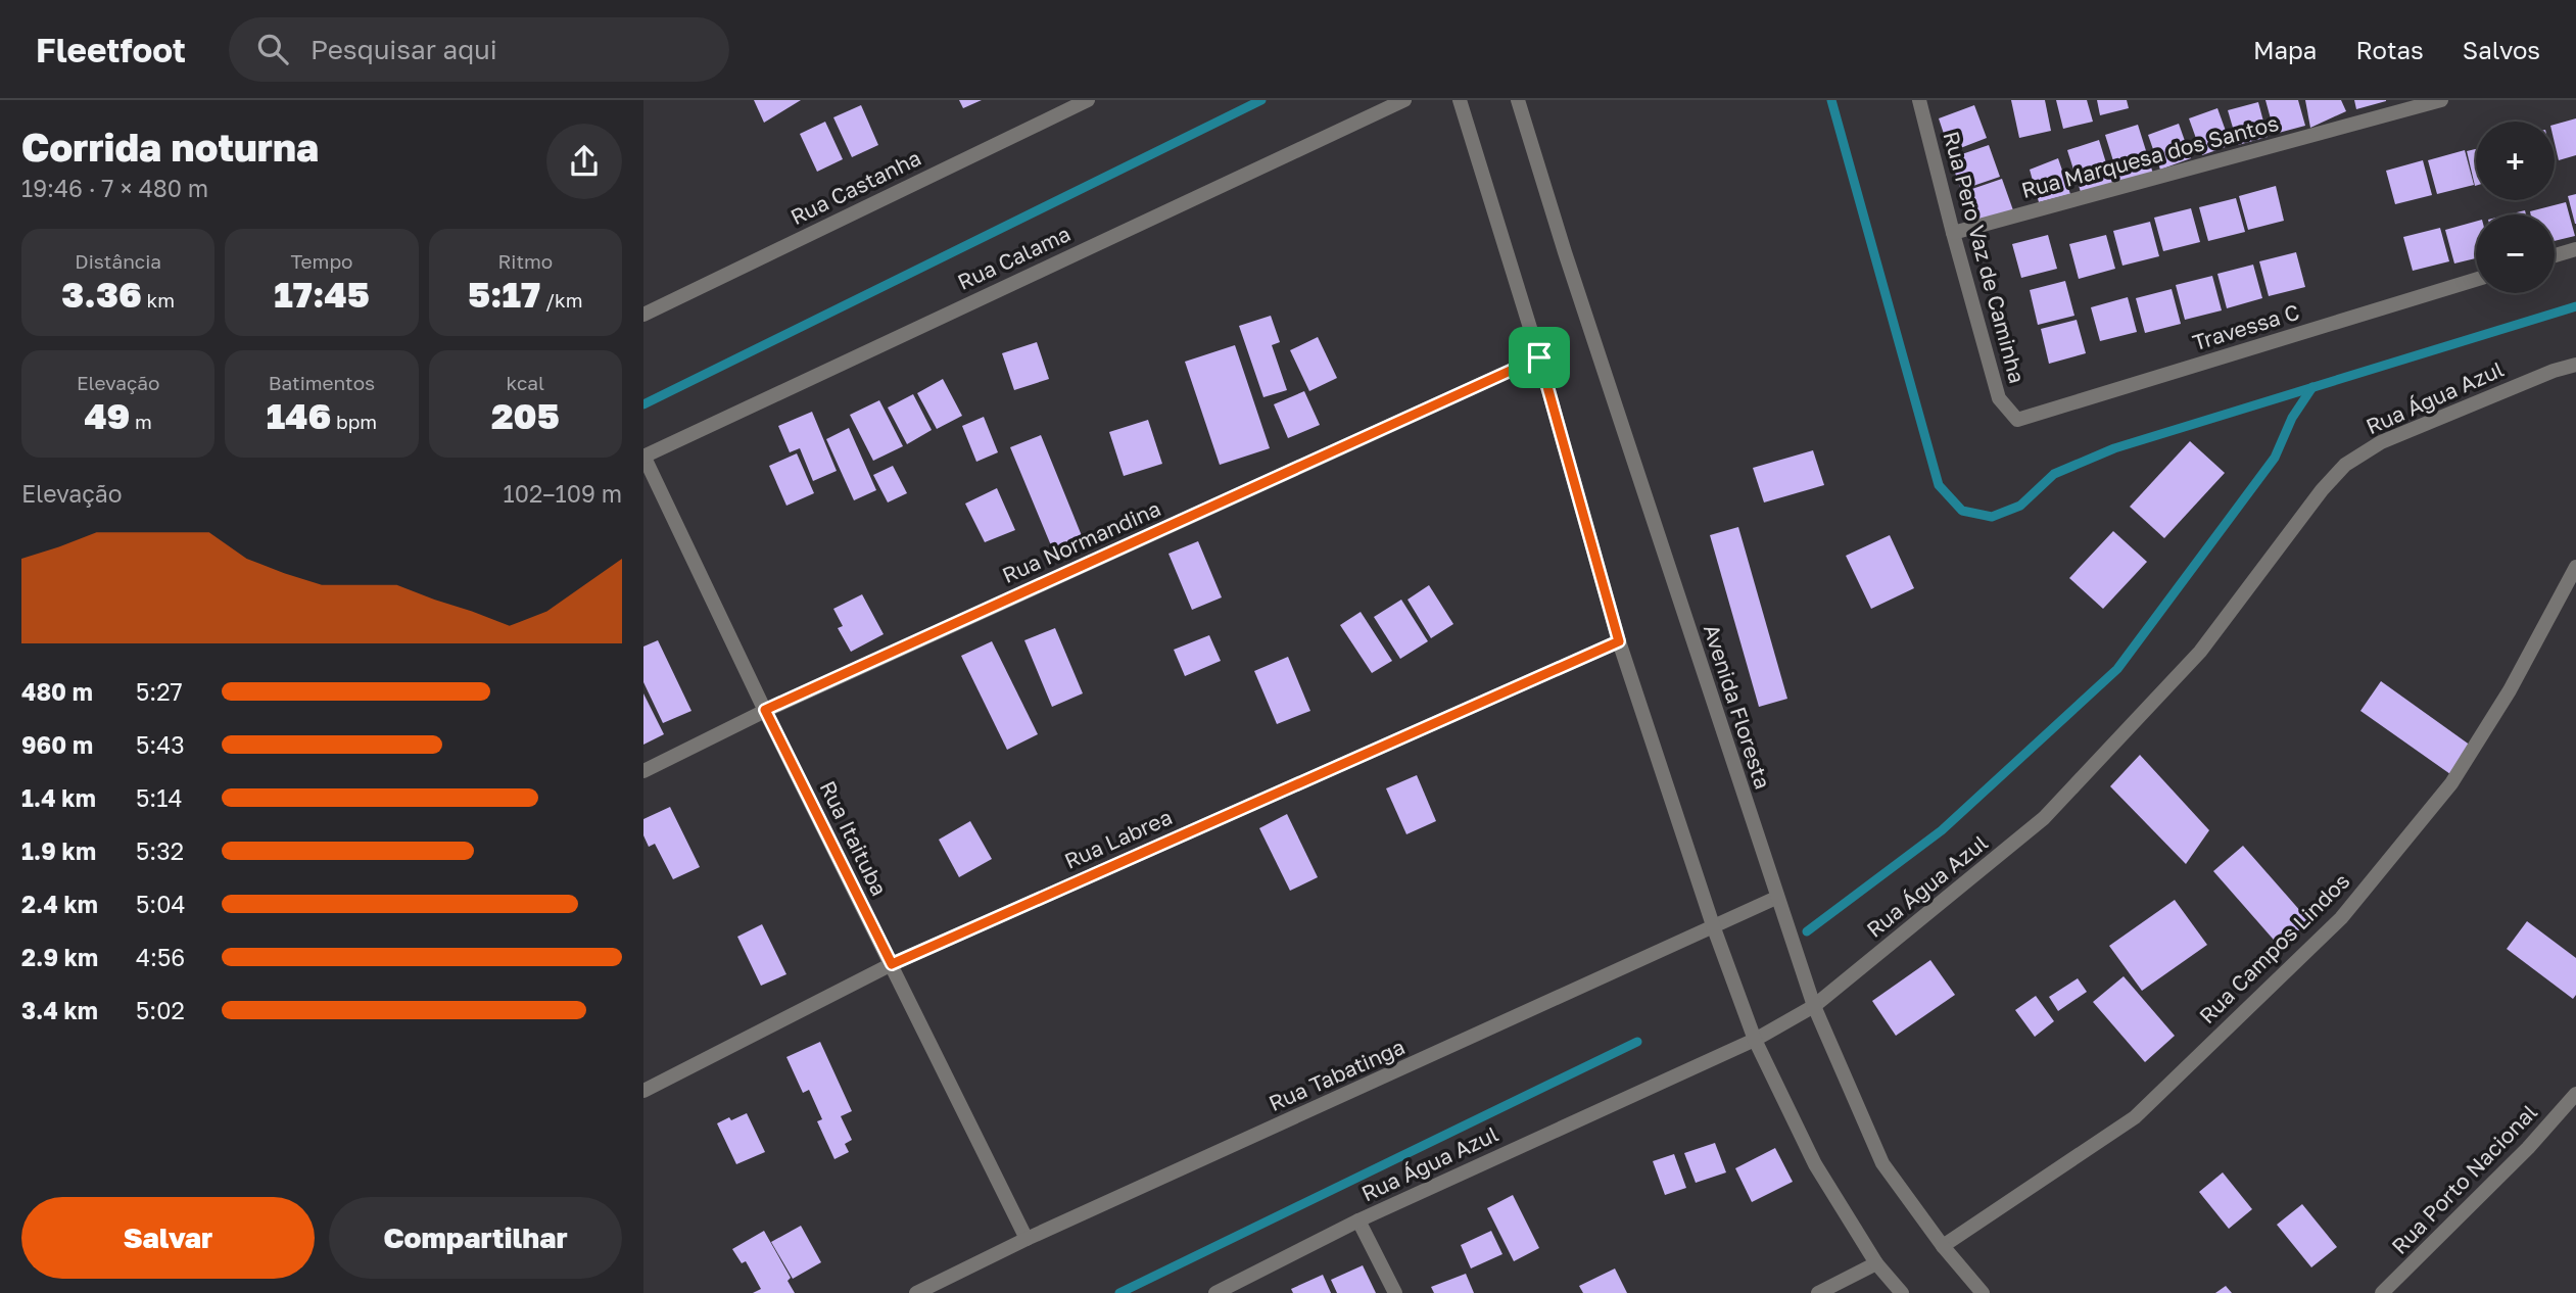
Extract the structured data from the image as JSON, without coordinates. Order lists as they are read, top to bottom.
{
  "streets": {
    "street": [
      "Rua Marquesa dos Santos",
      "Rua Castanha",
      "Rua Pero Vaz de Caminha",
      "Rua Calama",
      "Travessa C",
      "Rua Água Azul",
      "Rua Normandina",
      "Avenida Floresta",
      "Rua Itaituba",
      "Rua Labrea",
      "Rua Campos Lindos",
      "Rua Tabatinga",
      "Rua Porto Nacional"
    ]
  },
  "crossings": [
    ["Rua Marquesa dos Santos", "Rua Pero Vaz de Caminha"],
    ["Rua Pero Vaz de Caminha", "Travessa C"],
    ["Rua Calama", "Rua Itaituba"],
    ["Rua Água Azul", "Avenida Floresta"],
    ["Rua Normandina", "Rua Itaituba"],
    ["Avenida Floresta", "Rua Campos Lindos"],
    ["Avenida Floresta", "Rua Tabatinga"],
    ["Rua Itaituba", "Rua Labrea"],
    ["Rua Itaituba", "Rua Tabatinga"]
  ],
  "page": {
    "header": "Fleetfoot",
    "search": "Pesquisar aqui",
    "nav": ["Mapa", "Rotas", "Salvos"],
    "heading": ["Corrida noturna", "19:46 · 7 × 480 m"],
    "map_buttons": ["+", "−"],
    "stats": [
      ["Distância", "3.36 km"],
      ["Tempo", "17:45"],
      ["Ritmo", "5:17 /km"],
      ["Elevação", "49 m"],
      ["Batimentos", "146 bpm"],
      ["kcal", "205"]
    ],
    "chart": ["Elevação", "102–109 m"],
    "list": [
      {
        "name": "480 m",
        "note": "5:27"
      },
      {
        "name": "960 m",
        "note": "5:43"
      },
      {
        "name": "1.4 km",
        "note": "5:14"
      },
      {
        "name": "1.9 km",
        "note": "5:32"
      },
      {
        "name": "2.4 km",
        "note": "5:04"
      },
      {
        "name": "2.9 km",
        "note": "4:56"
      },
      {
        "name": "3.4 km",
        "note": "5:02"
      }
    ],
    "buttons": ["Salvar", "Compartilhar"]
  }
}
